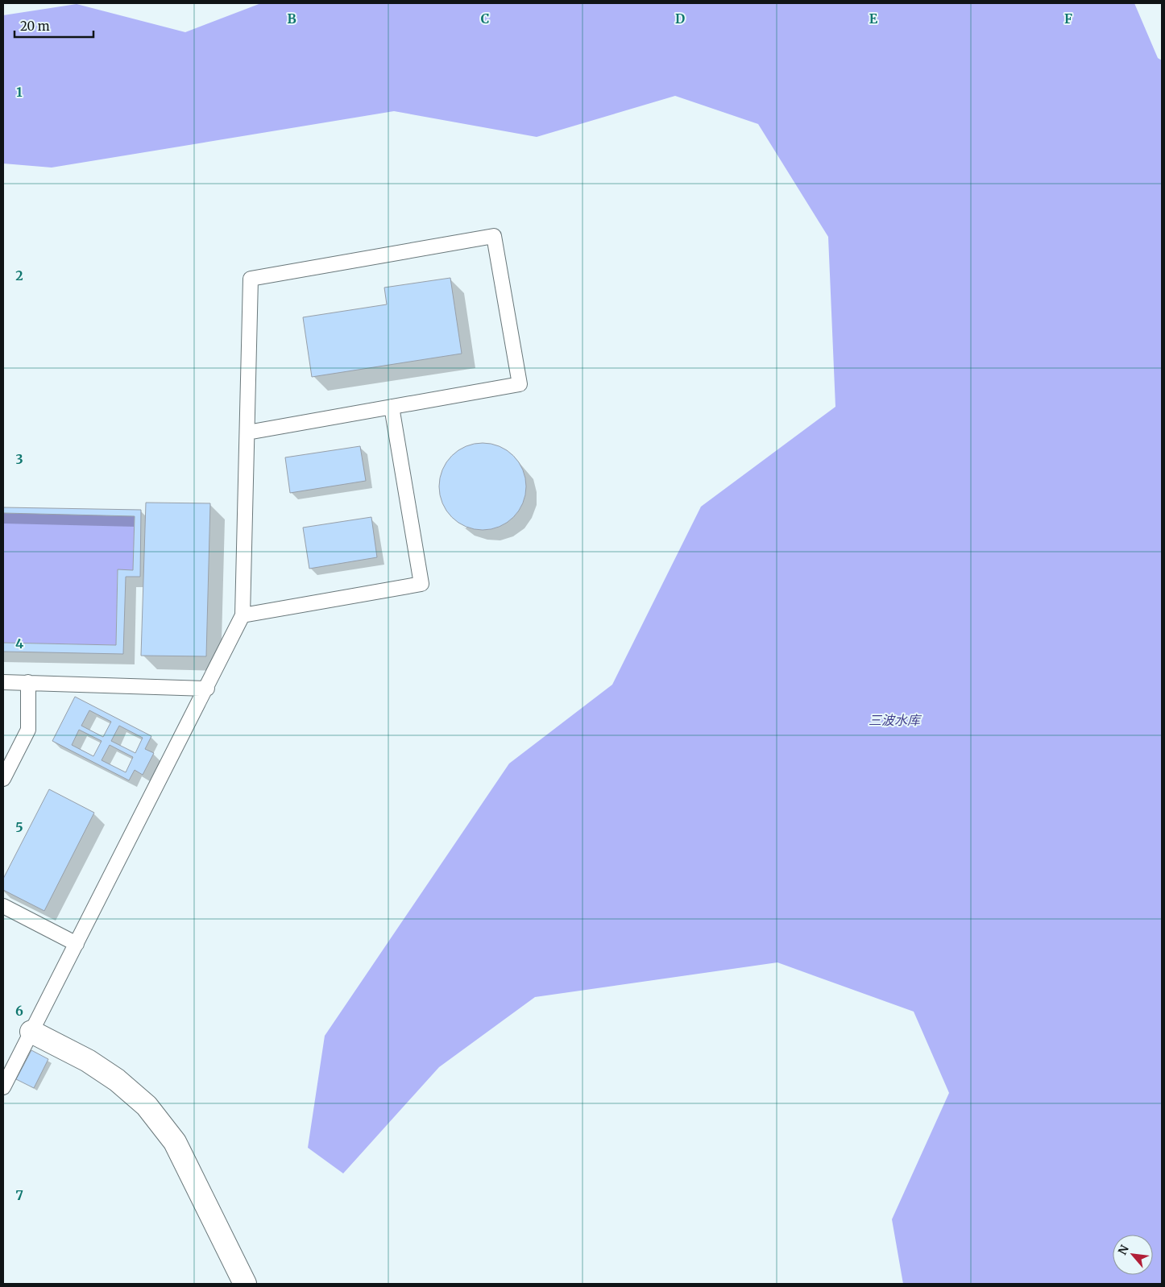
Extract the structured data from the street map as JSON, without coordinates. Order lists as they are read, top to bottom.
{
  "water": ["三波水库"],
  "scale_bar": "20 m",
  "north": "top left",
  "grid": {
    "columns": [
      "B",
      "C",
      "D",
      "E",
      "F"
    ],
    "rows": [
      "1",
      "2",
      "3",
      "4",
      "5",
      "6",
      "7"
    ]
  }
}
